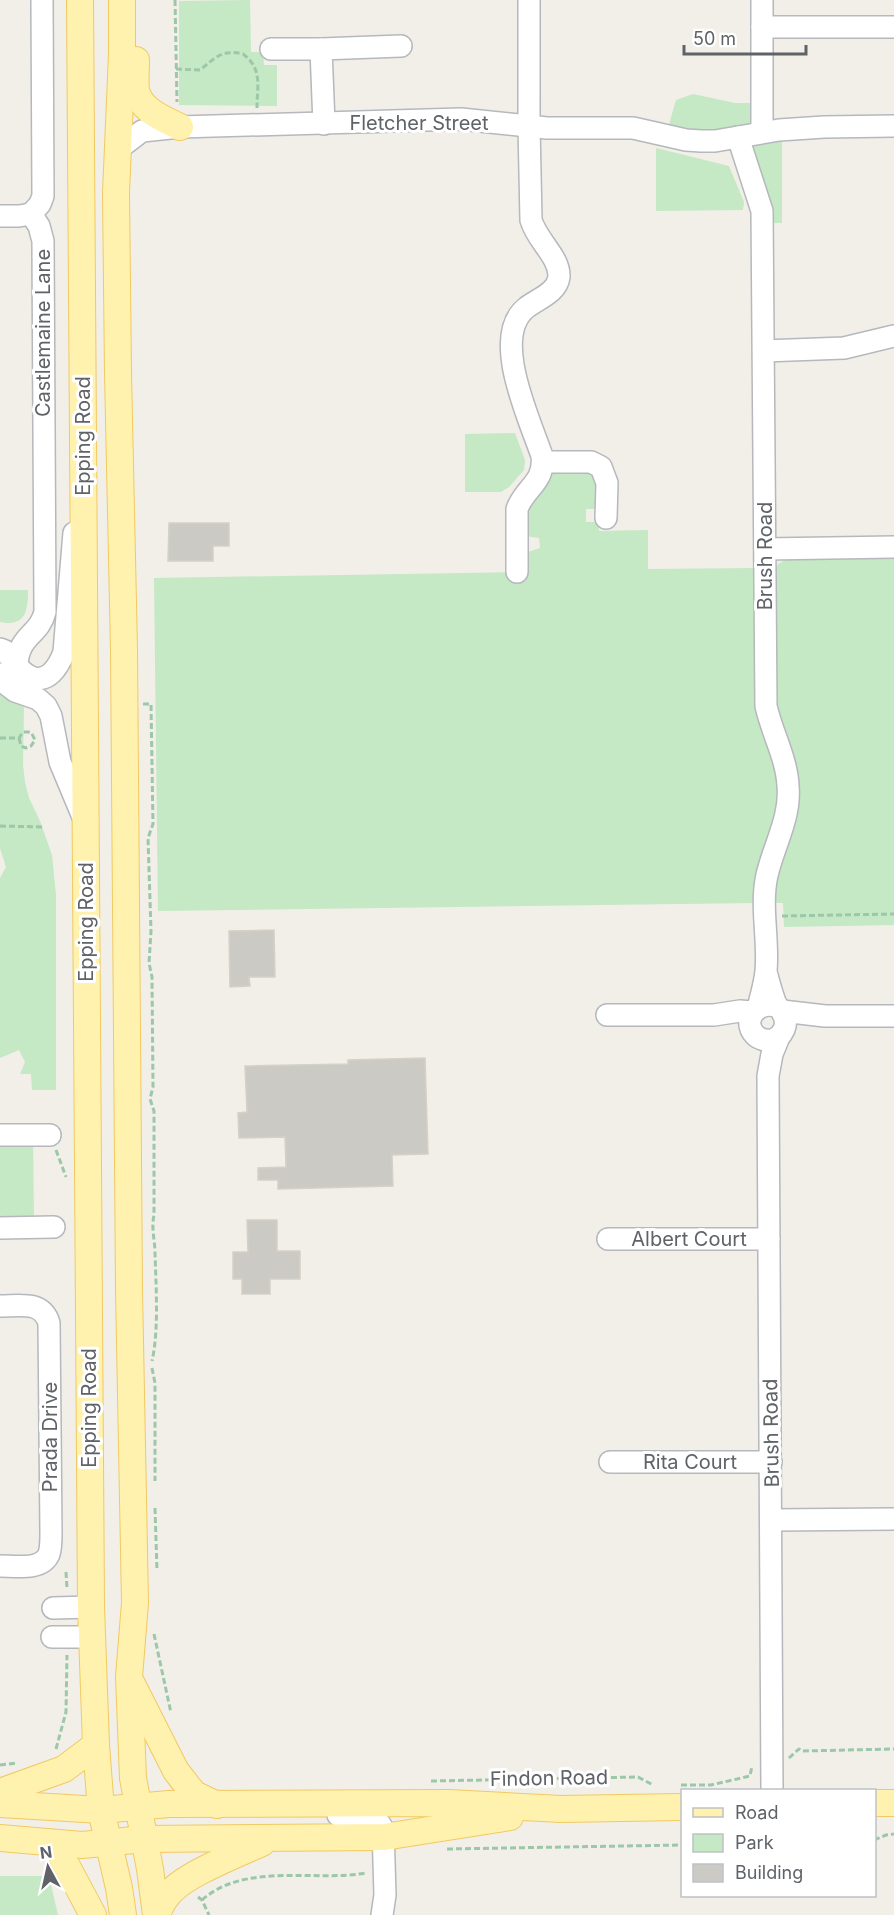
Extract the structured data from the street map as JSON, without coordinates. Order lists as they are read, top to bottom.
{
  "streets": {
    "main road": ["Epping Road", "Findon Road"],
    "street": [
      "Fletcher Street",
      "Castlemaine Lane",
      "Brush Road",
      "Albert Court",
      "Prada Drive",
      "Rita Court"
    ]
  },
  "crossings": [
    ["Fletcher Street", "Epping Road"],
    ["Fletcher Street", "Brush Road"],
    ["Epping Road", "Findon Road"],
    ["Brush Road", "Albert Court"],
    ["Brush Road", "Rita Court"]
  ],
  "legend": ["Road", "Park", "Building"],
  "scale_bar": "50 m",
  "north": "top"
}
